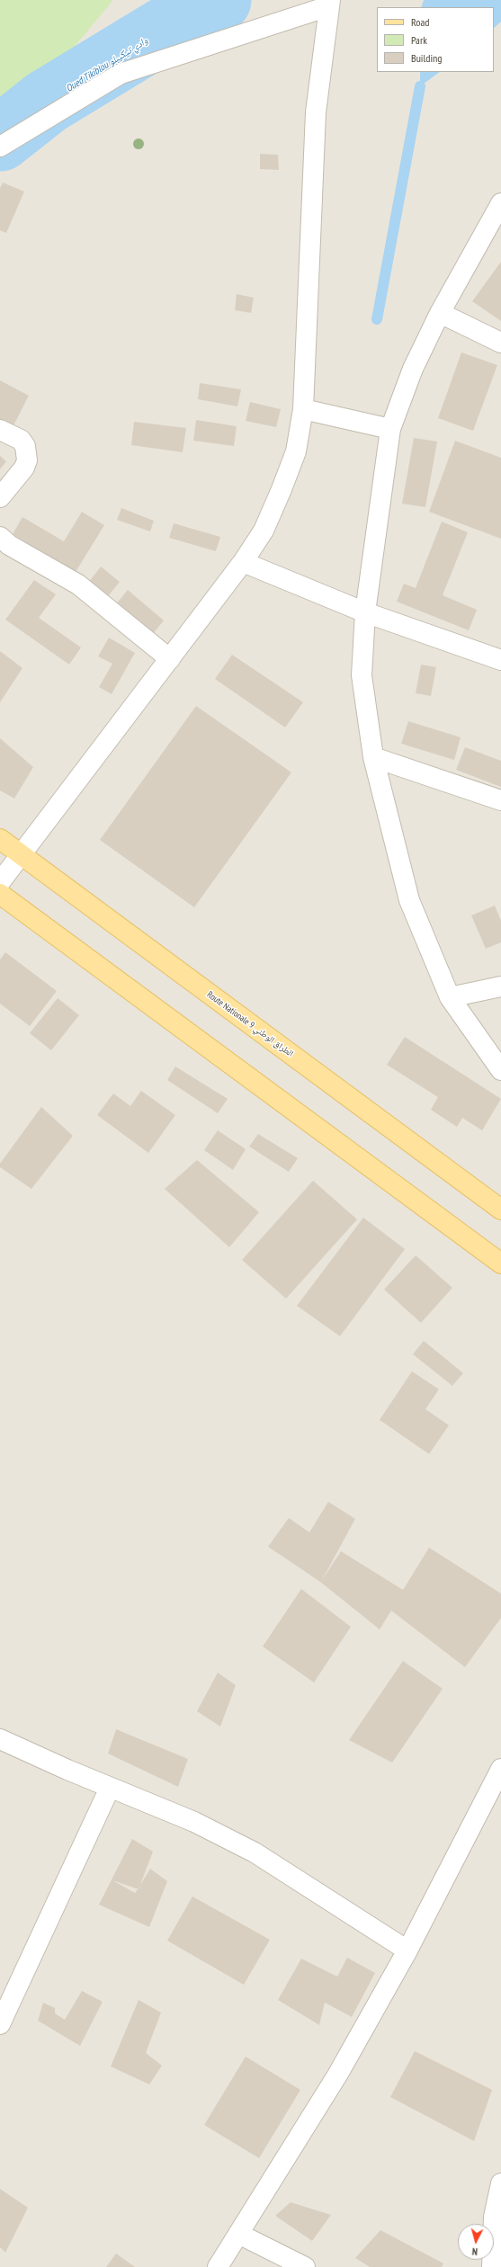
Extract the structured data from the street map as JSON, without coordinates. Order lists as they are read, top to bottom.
{
  "streets": {
    "main road": ["Route Nationale الطراق الوطني 9"]
  },
  "water": ["Oued Tikiblou وادي تيكيبلو"],
  "legend": ["Road", "Park", "Building"],
  "north": "bottom"
}
